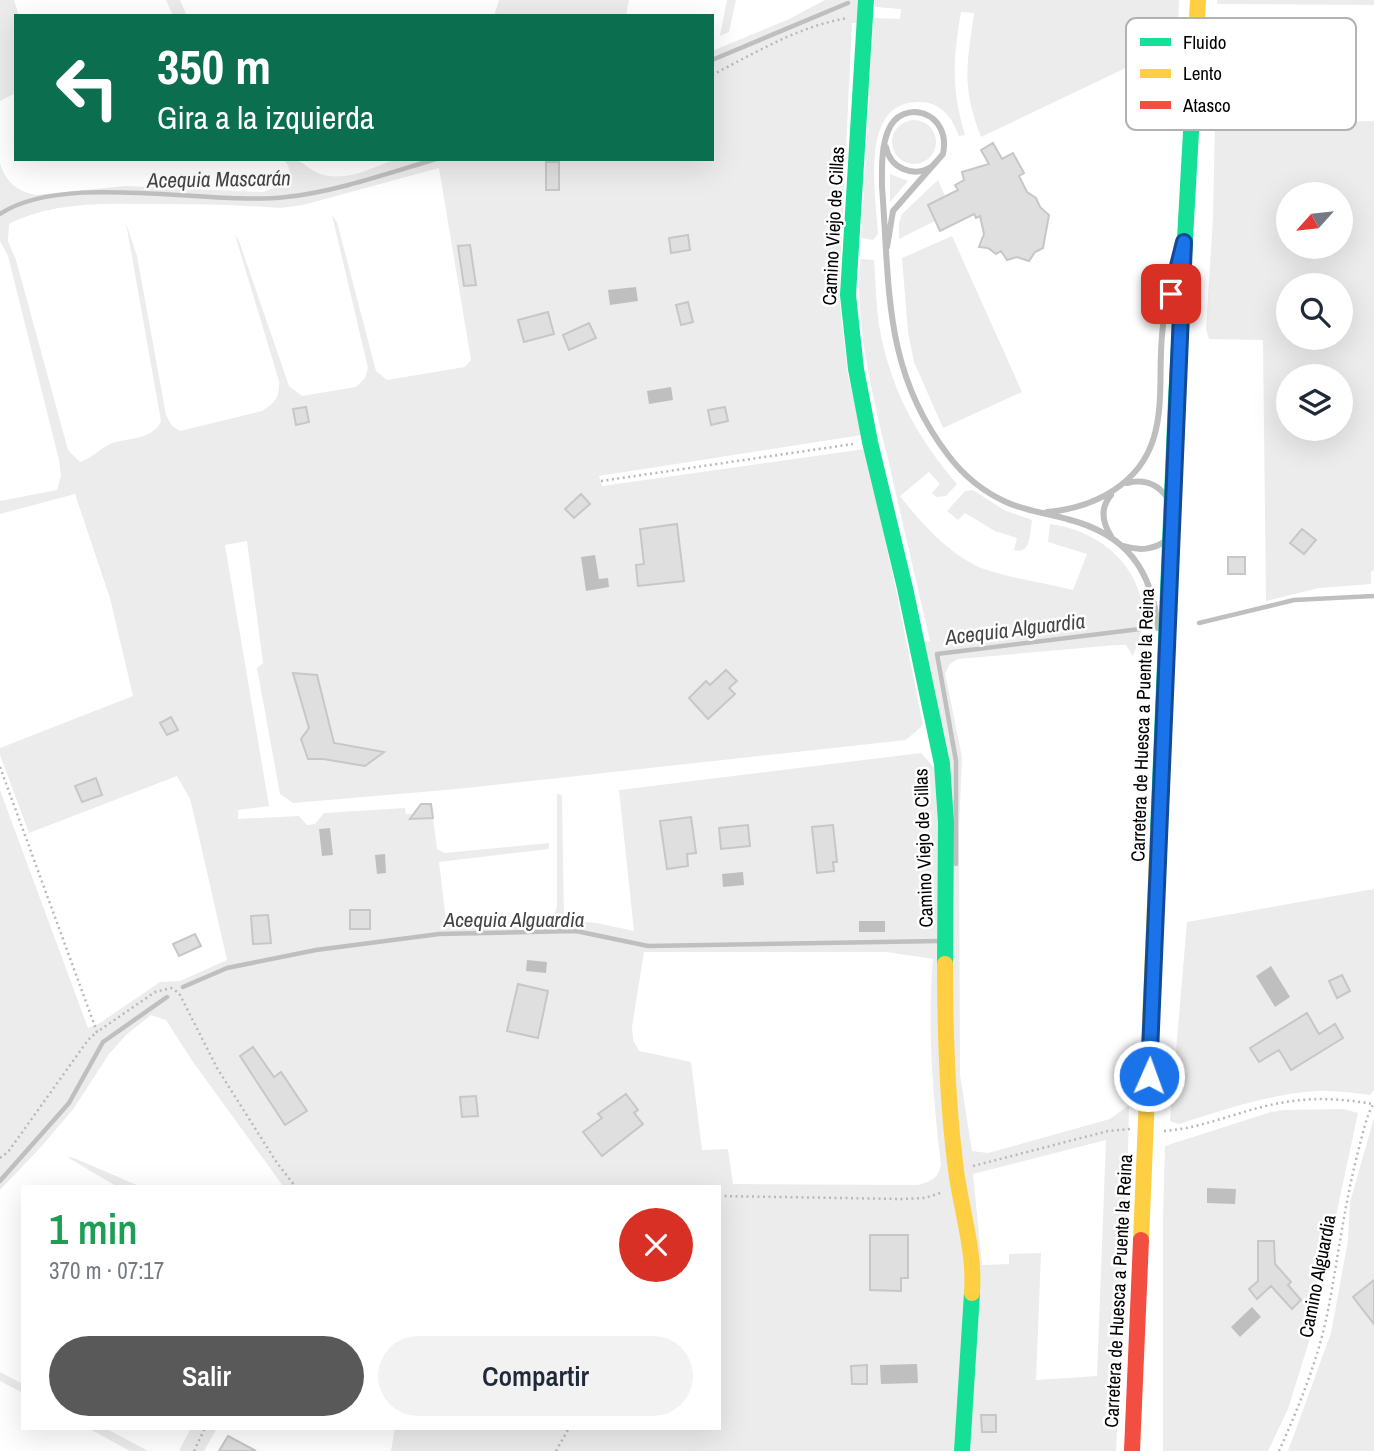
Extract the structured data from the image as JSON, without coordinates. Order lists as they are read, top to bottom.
{
  "streets": {
    "main road": ["Camino Viejo de Cillas", "Carretera de Huesca a Puente la Reina"],
    "path": ["Camino Alguardia"]
  },
  "water": ["Acequia Mascarán", "Acequia Alguardia"],
  "legend": ["Fluido", "Lento", "Atasco"],
  "north": "bottom left",
  "page": {
    "turn": ["350 m", "Gira a la izquierda"],
    "heading": ["1 min", "370 m · 07:17"],
    "buttons": ["Salir", "Compartir"]
  }
}
